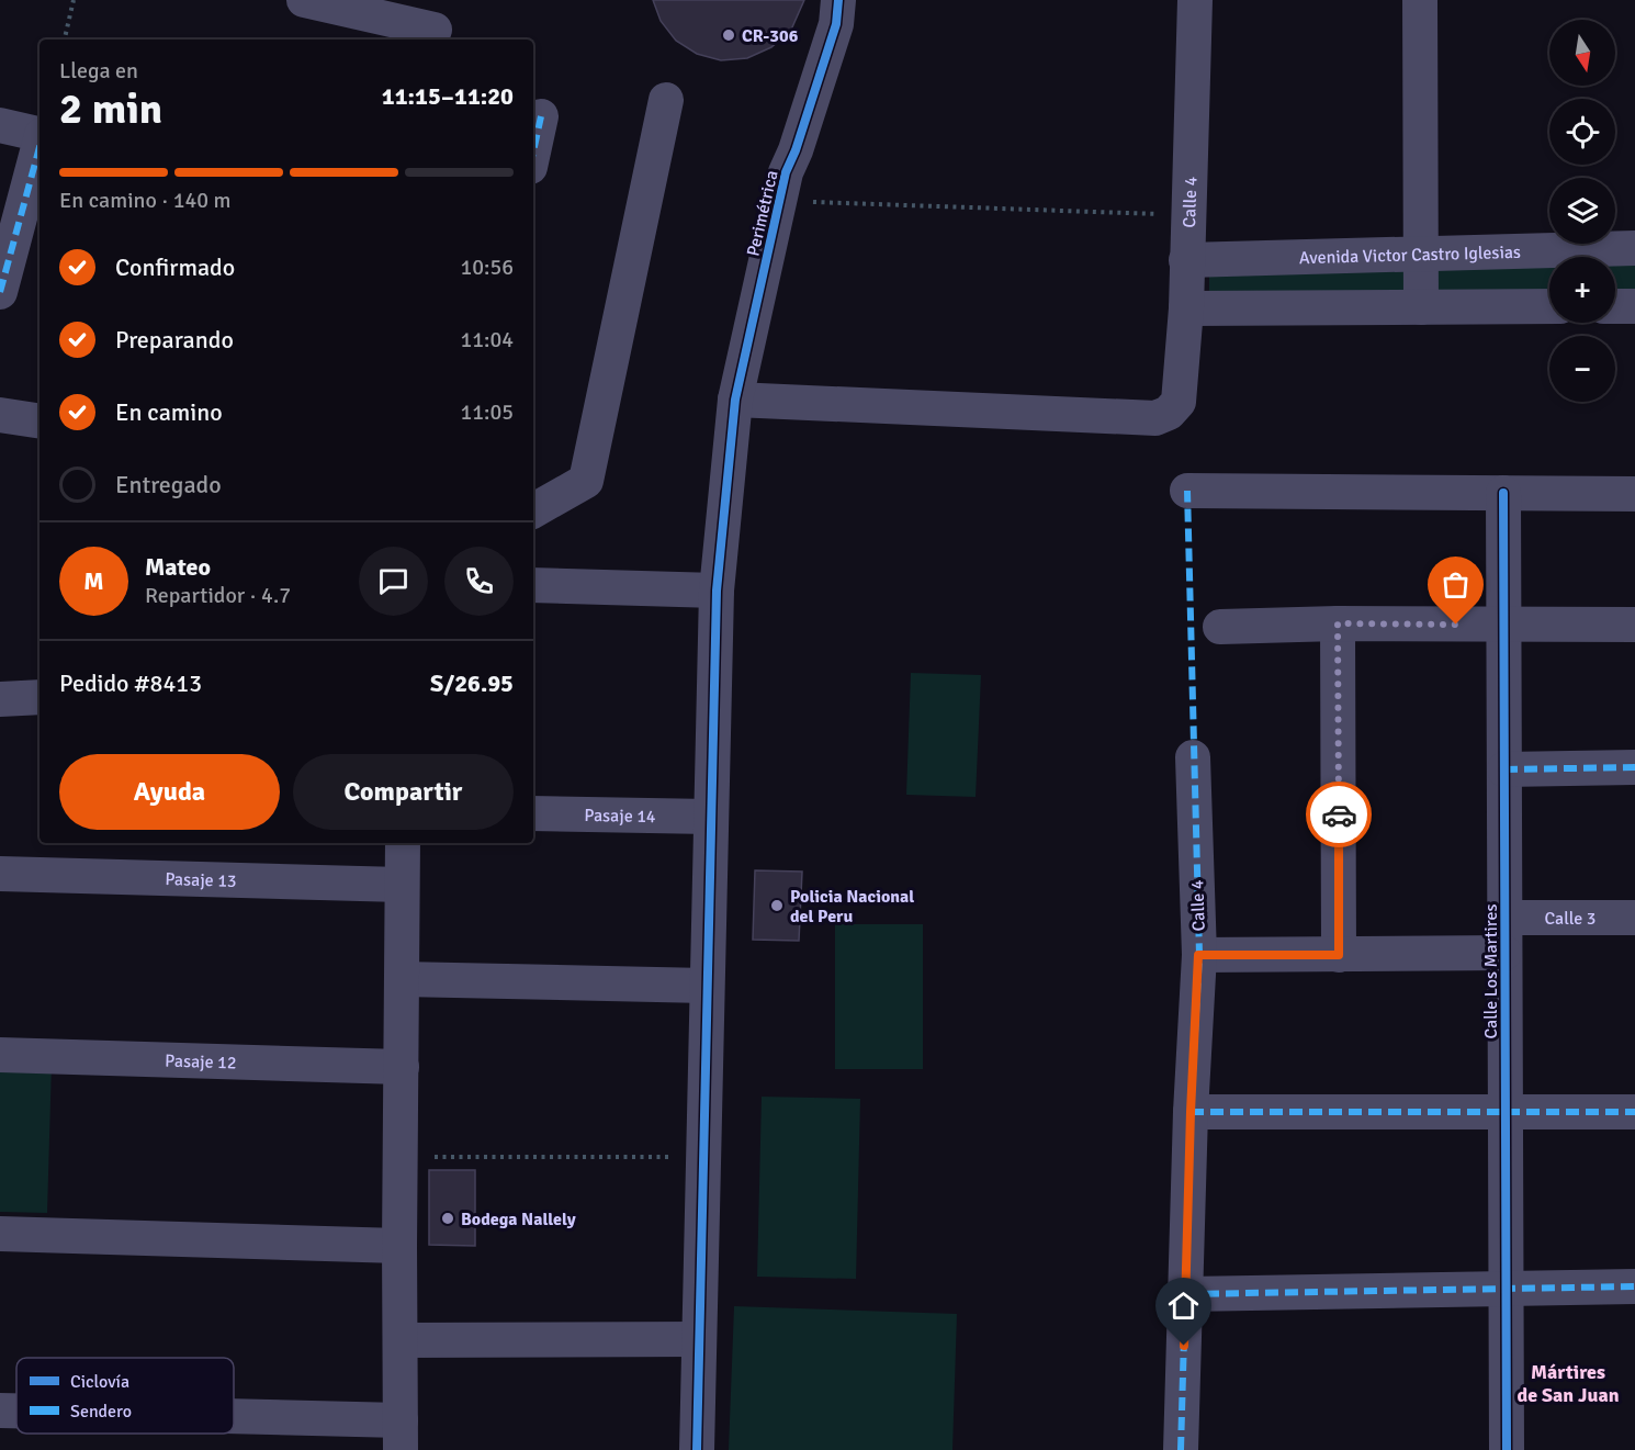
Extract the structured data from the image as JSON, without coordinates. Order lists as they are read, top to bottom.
{
  "streets": {
    "street": [
      "Calle 4",
      "Perimétrica",
      "Avenida Victor Castro Iglesias",
      "Pasaje 14",
      "Pasaje 13",
      "Calle 3",
      "Calle Los Martires",
      "Pasaje 12"
    ]
  },
  "crossings": [
    ["Calle 4", "Perimétrica"],
    ["Calle 4", "Avenida Victor Castro Iglesias"],
    ["Perimétrica", "Pasaje 14"],
    ["Calle 3", "Calle Los Martires"]
  ],
  "districts": ["Mártires de San Juan"],
  "places": ["CR-306", "Policia Nacional del Peru", "Bodega Nallely"],
  "legend": ["Ciclovía", "Sendero"],
  "north": "bottom",
  "page": {
    "map_buttons": ["+", "−"],
    "heading": ["2 min", "Llega en", "11:15–11:20"],
    "panel": [
      "Mateo",
      "Repartidor · 4.7",
      "Pedido #8413",
      "S/26.95"
    ],
    "bar": "En camino · 140 m",
    "list": [
      ["Confirmado", "10:56"],
      ["Preparando", "11:04"],
      ["En camino", "11:05"],
      "Entregado"
    ],
    "round": "M",
    "buttons": ["Ayuda", "Compartir"]
  }
}
